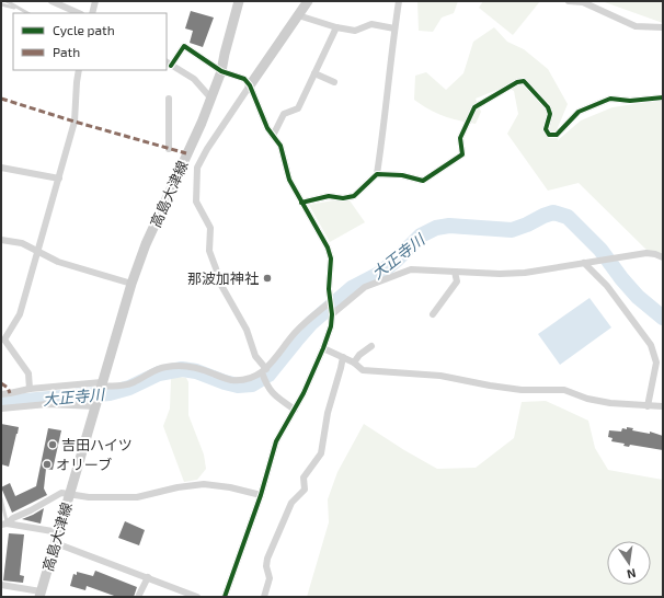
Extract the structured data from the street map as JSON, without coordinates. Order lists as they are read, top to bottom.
{
  "streets": {
    "main road": ["高島大津線"]
  },
  "water": ["大正寺川"],
  "places": ["那波加神社", "吉田ハイツ", "オリーブ"],
  "legend": ["Cycle path", "Path"],
  "north": "bottom"
}
